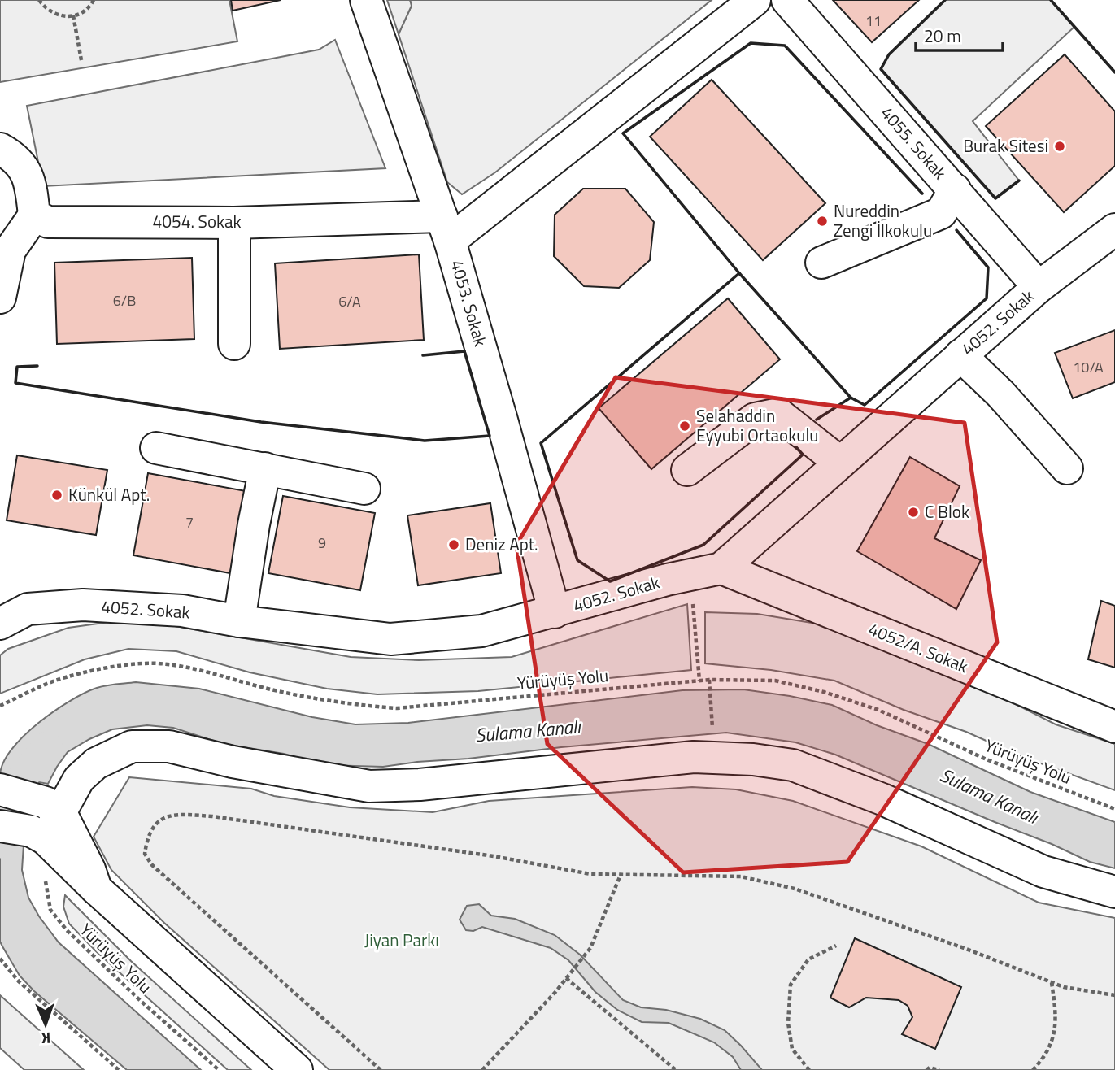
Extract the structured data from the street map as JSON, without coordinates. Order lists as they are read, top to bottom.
{
  "streets": {
    "street": [
      "4055. Sokak",
      "4054. Sokak",
      "4053. Sokak",
      "4052. Sokak",
      "4052/A. Sokak"
    ],
    "path": ["Yürüyüş Yolu"]
  },
  "crossings": [
    ["4055. Sokak", "4052. Sokak"],
    ["4054. Sokak", "4053. Sokak"],
    ["4053. Sokak", "4052. Sokak"],
    ["4052. Sokak", "4052/A. Sokak"]
  ],
  "water": ["Sulama Kanalı"],
  "parks": ["Jiyan Parkı"],
  "places": [
    "Burak Sitesi",
    "Nureddin Zengi İlkokulu",
    "Selahaddin Eyyubi Ortaokulu",
    "Künkül Apt.",
    "C Blok",
    "Deniz Apt."
  ],
  "house_numbers": [
    "11",
    "6/B",
    "6/A",
    "10/A",
    "7",
    "9"
  ],
  "scale_bar": "20 m",
  "north": "bottom"
}
